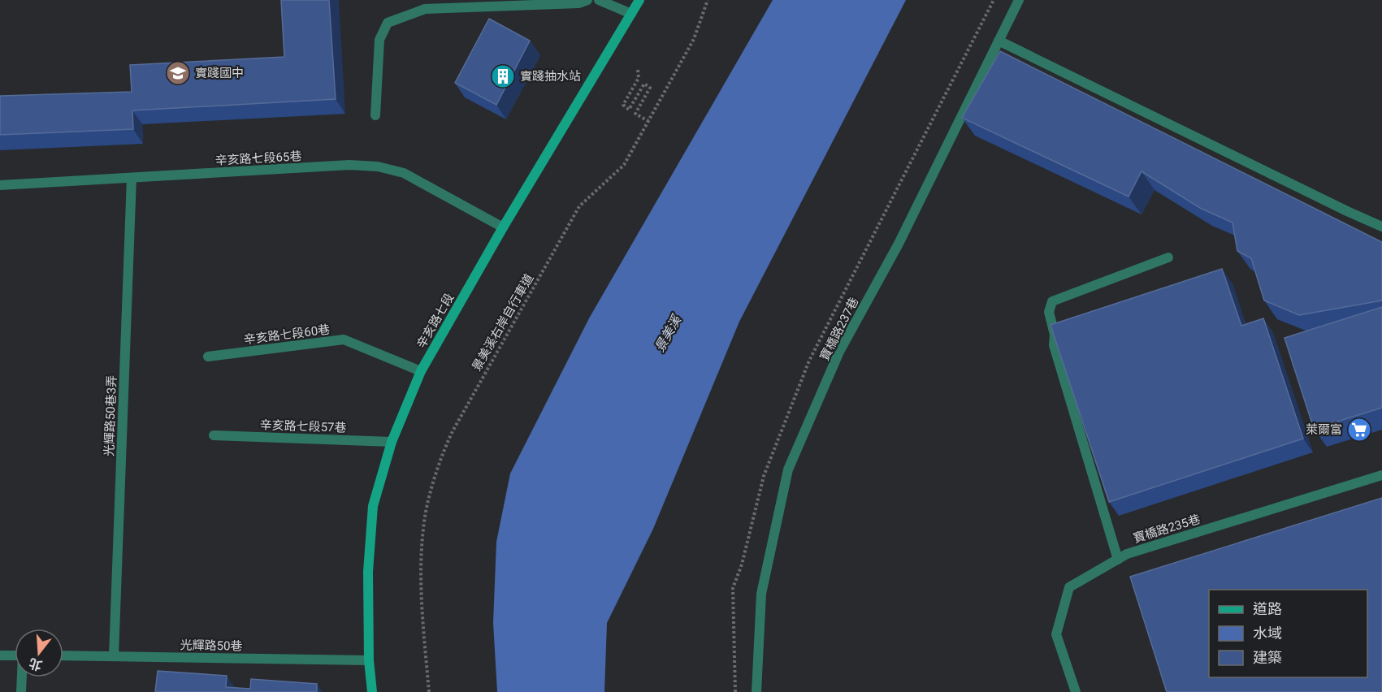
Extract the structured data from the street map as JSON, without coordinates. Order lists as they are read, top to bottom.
{
  "streets": {
    "main road": ["辛亥路七段"],
    "street": [
      "辛亥路七段65巷",
      "寶橋路237巷",
      "辛亥路七段60巷",
      "光輝路50巷3弄",
      "辛亥路七段57巷",
      "寶橋路235巷",
      "光輝路50巷"
    ],
    "path": ["景美溪右岸自行車道"]
  },
  "crossings": [
    ["辛亥路七段65巷", "辛亥路七段"],
    ["辛亥路七段65巷", "光輝路50巷3弄"],
    ["辛亥路七段", "辛亥路七段60巷"],
    ["辛亥路七段", "辛亥路七段57巷"],
    ["辛亥路七段", "光輝路50巷"],
    ["光輝路50巷3弄", "光輝路50巷"]
  ],
  "water": ["景美溪"],
  "places": {
    "school or university": ["實踐國中"],
    "building": ["實踐抽水站"],
    "supermarket": ["萊爾富"]
  },
  "legend": ["道路", "水域", "建築"],
  "north": "bottom"
}
